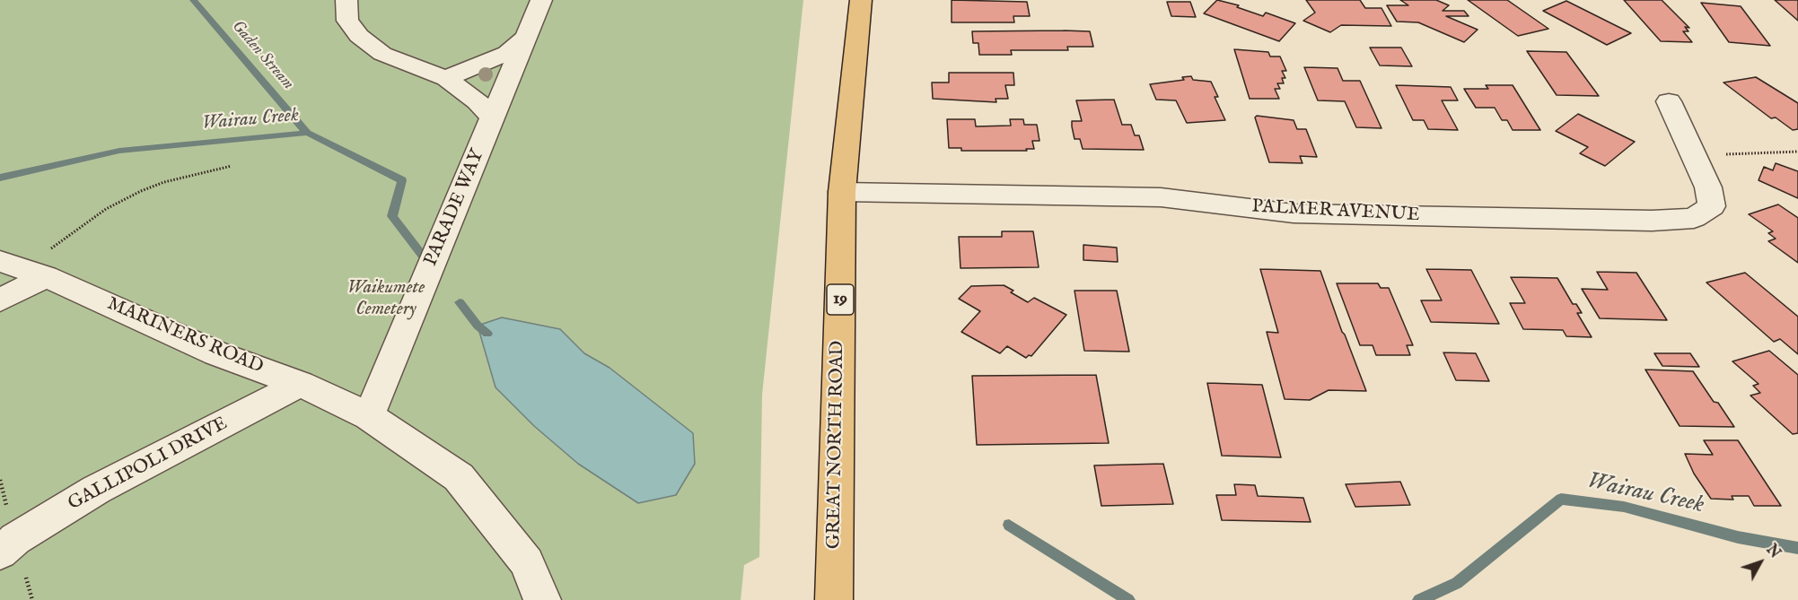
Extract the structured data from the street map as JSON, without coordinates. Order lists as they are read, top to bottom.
{
  "streets": {
    "main road": ["19", "GREAT NORTH ROAD"],
    "street": [
      "PARADE WAY",
      "PALMER AVENUE",
      "MARINERS ROAD",
      "GALLIPOLI DRIVE"
    ]
  },
  "crossings": [
    ["PARADE WAY", "MARINERS ROAD"],
    ["PALMER AVENUE", "GREAT NORTH ROAD"],
    ["MARINERS ROAD", "GALLIPOLI DRIVE"]
  ],
  "water": ["Gaden Stream", "Wairau Creek"],
  "parks": ["Waikumete Cemetery"],
  "north": "top right"
}
